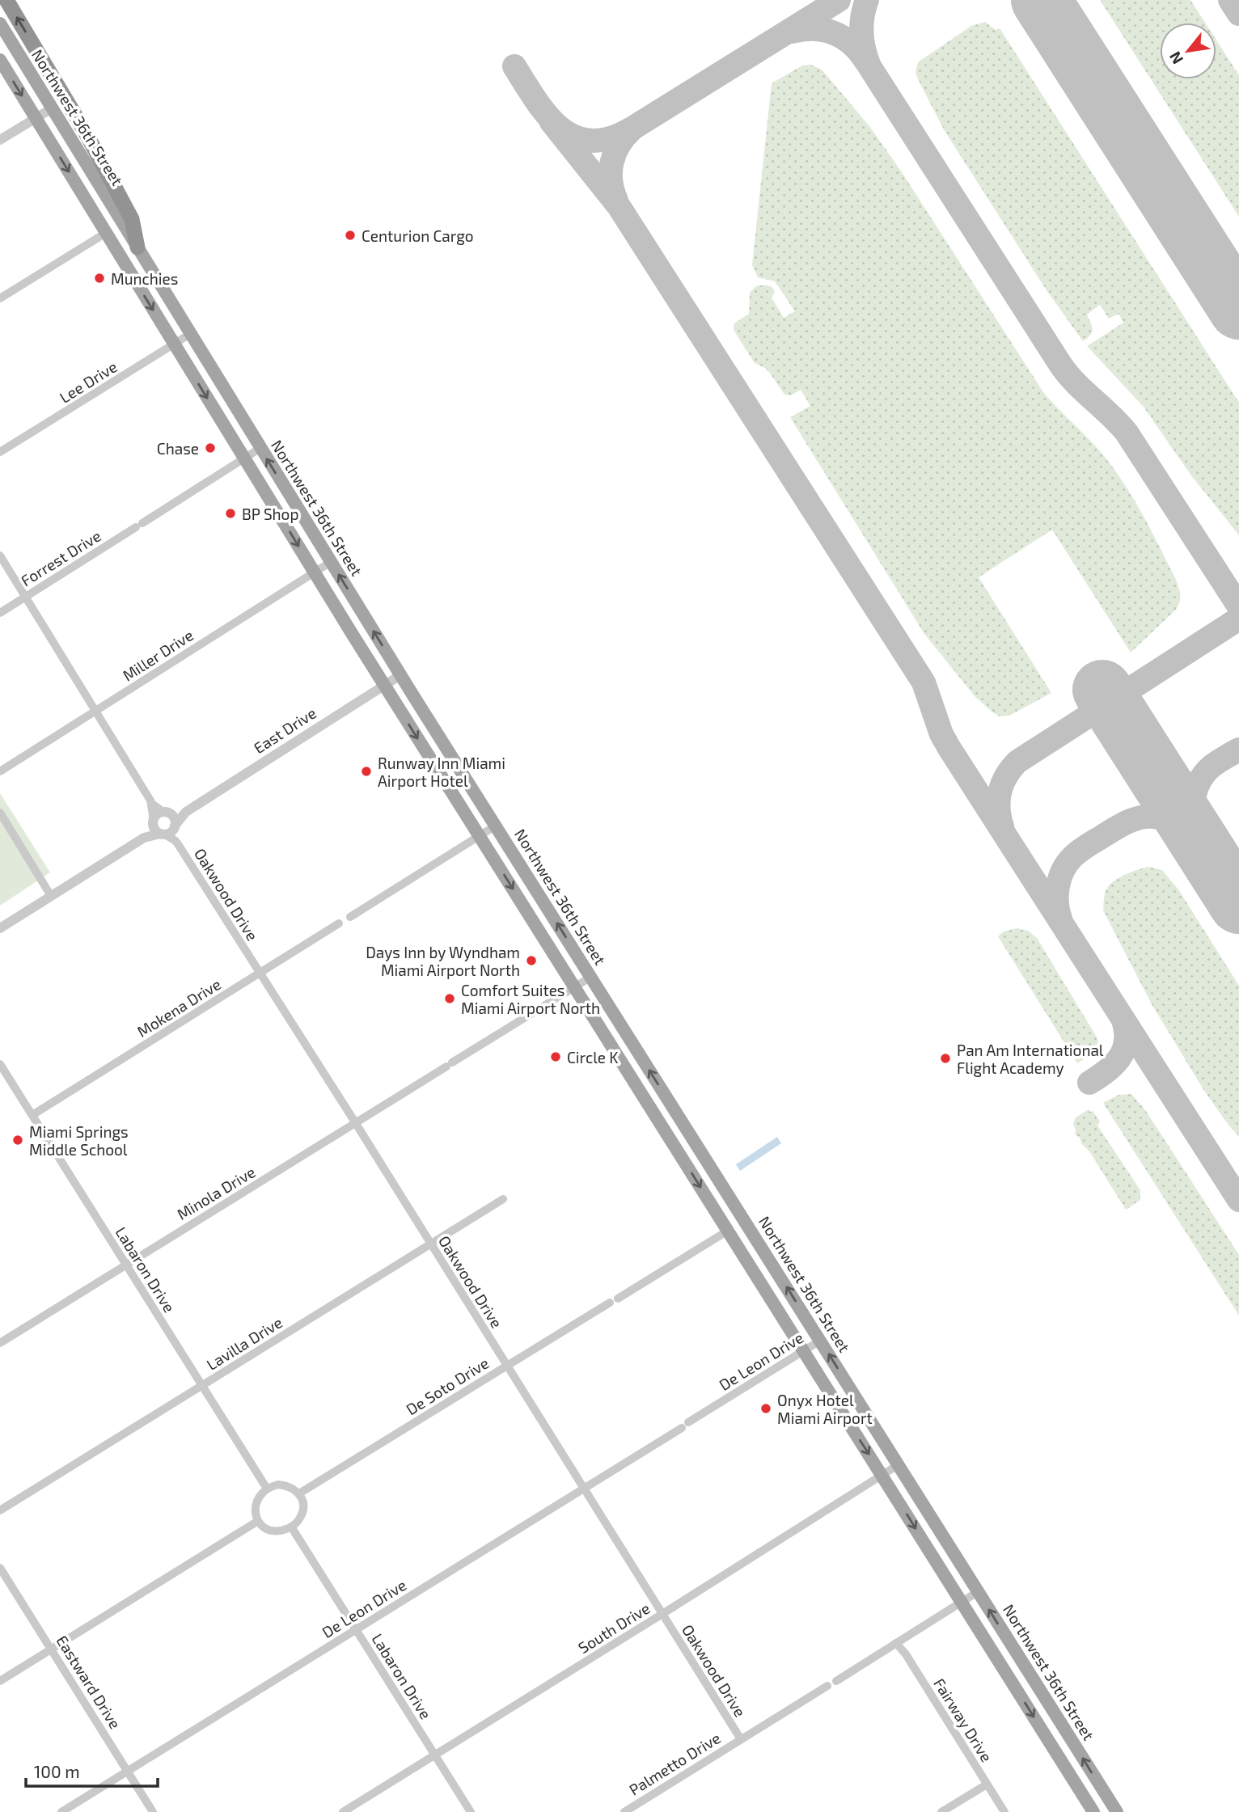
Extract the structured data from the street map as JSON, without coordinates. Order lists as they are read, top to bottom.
{
  "streets": {
    "main road": ["Northwest 36th Street"],
    "street": [
      "Lee Drive",
      "Forrest Drive",
      "Miller Drive",
      "East Drive",
      "Oakwood Drive",
      "Mokena Drive",
      "Minola Drive",
      "Labaron Drive",
      "Lavilla Drive",
      "De Leon Drive",
      "De Soto Drive",
      "South Drive",
      "Eastward Drive",
      "Fairway Drive",
      "Palmetto Drive"
    ]
  },
  "crossings": [
    ["Northwest 36th Street", "Lee Drive"],
    ["Northwest 36th Street", "Forrest Drive"],
    ["Northwest 36th Street", "Miller Drive"],
    ["Northwest 36th Street", "East Drive"],
    ["Northwest 36th Street", "Minola Drive"],
    ["Northwest 36th Street", "De Leon Drive"],
    ["Northwest 36th Street", "South Drive"],
    ["Northwest 36th Street", "Palmetto Drive"],
    ["East Drive", "Oakwood Drive"],
    ["Oakwood Drive", "Mokena Drive"],
    ["Oakwood Drive", "Minola Drive"],
    ["Oakwood Drive", "Lavilla Drive"],
    ["Oakwood Drive", "De Leon Drive"],
    ["Oakwood Drive", "De Soto Drive"],
    ["Oakwood Drive", "South Drive"],
    ["Oakwood Drive", "Palmetto Drive"],
    ["Mokena Drive", "Labaron Drive"],
    ["Minola Drive", "Labaron Drive"],
    ["Labaron Drive", "Lavilla Drive"],
    ["Labaron Drive", "De Leon Drive"],
    ["Labaron Drive", "De Soto Drive"],
    ["Labaron Drive", "South Drive"],
    ["De Leon Drive", "Eastward Drive"],
    ["Fairway Drive", "Palmetto Drive"]
  ],
  "places": [
    "Centurion Cargo",
    "Munchies",
    "Chase",
    "BP Shop",
    "Runway Inn Miami Airport Hotel",
    "Days Inn by Wyndham Miami Airport North",
    "Comfort Suites Miami Airport North",
    "Circle K",
    "Pan Am International Flight Academy",
    "Miami Springs Middle School",
    "Onyx Hotel Miami Airport"
  ],
  "scale_bar": "100 m",
  "north": "bottom left"
}
